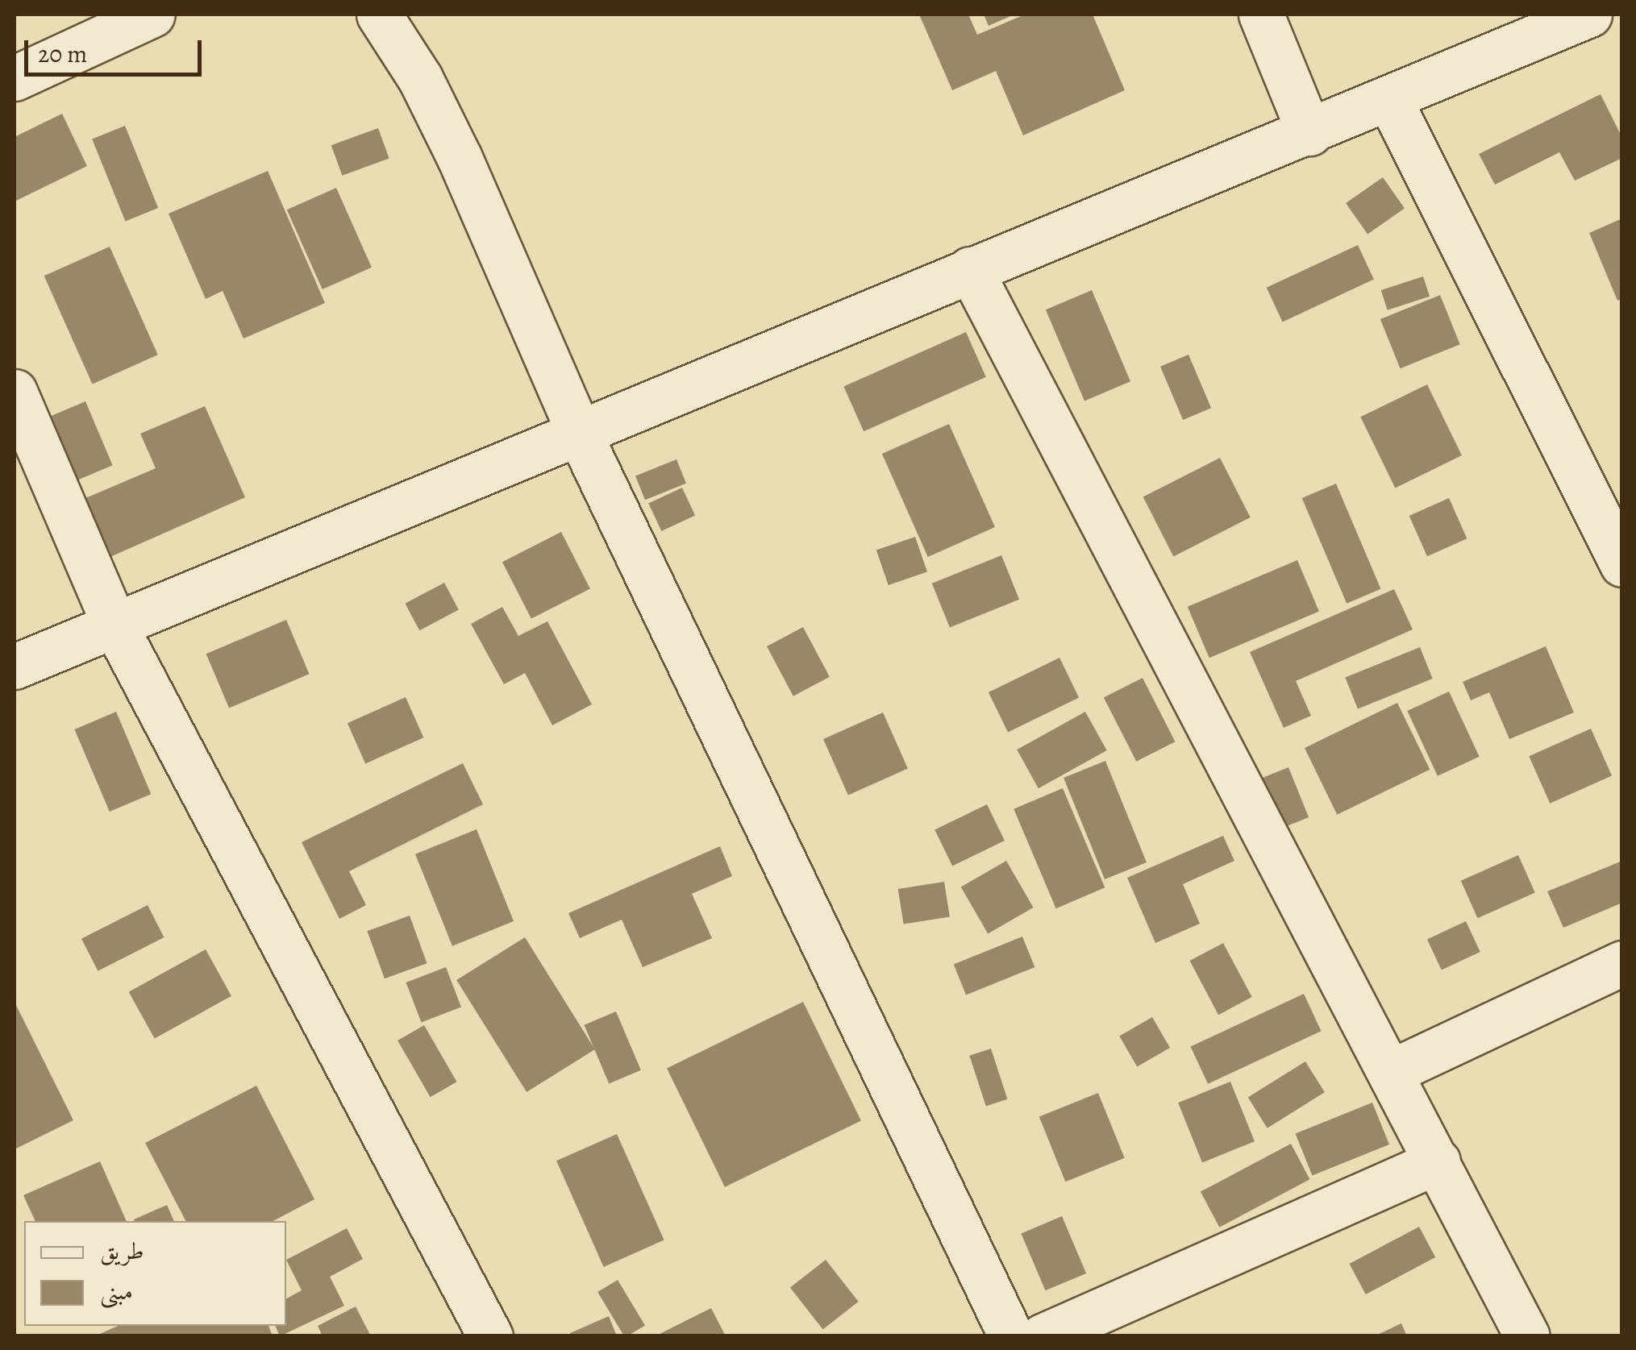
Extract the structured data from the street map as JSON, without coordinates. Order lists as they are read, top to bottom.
{
  "legend": ["طريق", "مبنى"],
  "scale_bar": "20 m"
}
